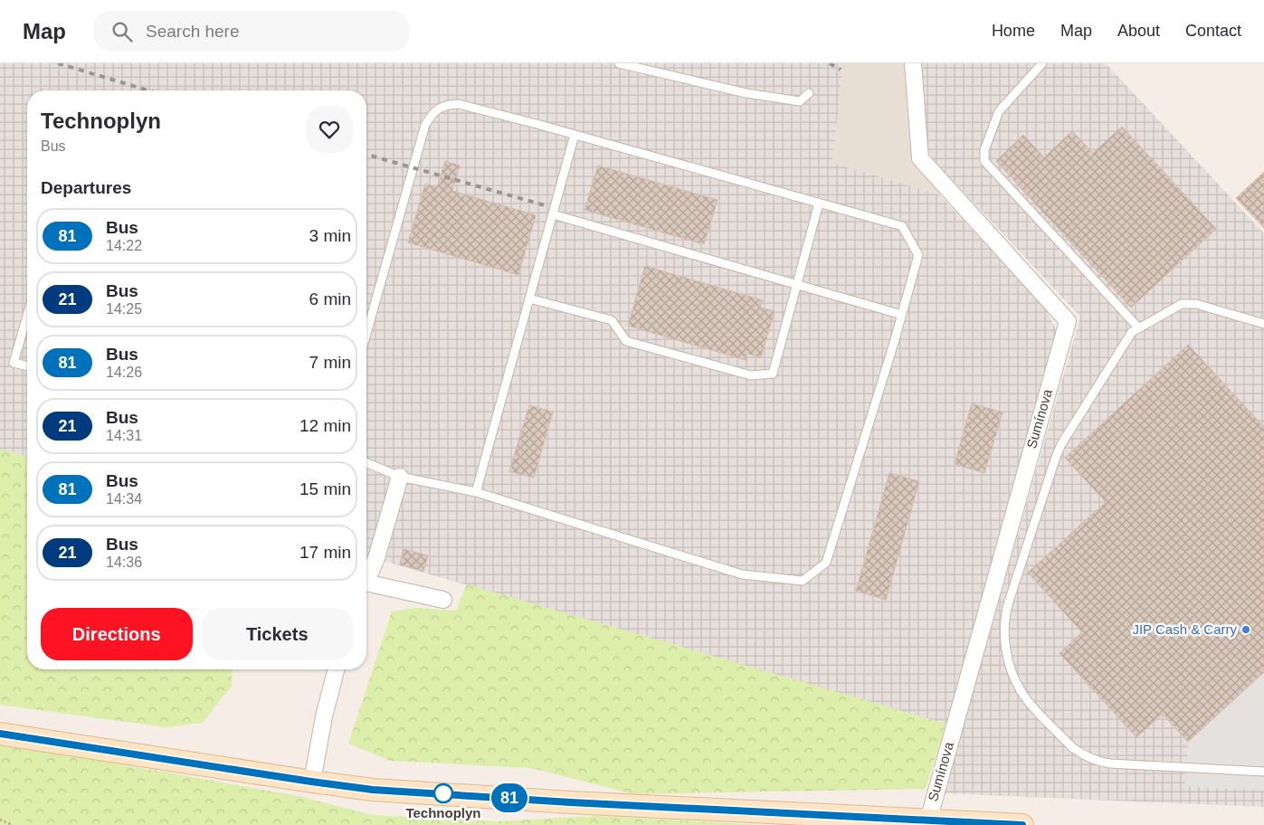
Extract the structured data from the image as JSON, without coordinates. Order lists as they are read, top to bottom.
{
  "streets": {
    "street": ["Sumínova"]
  },
  "places": ["JIP Cash & Carry", "Technoplyn"],
  "lines": ["bus line 81"],
  "page": {
    "header": "Map",
    "search": "Search here",
    "nav": [
      "Home",
      "Map",
      "About",
      "Contact"
    ],
    "on_map": "81",
    "heading": [
      ["Technoplyn", "Bus"],
      "Departures"
    ],
    "list": [
      {
        "mark": "81",
        "name": "Bus",
        "note": "14:22",
        "value": "3 min"
      },
      {
        "mark": "21",
        "name": "Bus",
        "note": "14:25",
        "value": "6 min"
      },
      {
        "mark": "81",
        "name": "Bus",
        "note": "14:26",
        "value": "7 min"
      },
      {
        "mark": "21",
        "name": "Bus",
        "note": "14:31",
        "value": "12 min"
      },
      {
        "mark": "81",
        "name": "Bus",
        "note": "14:34",
        "value": "15 min"
      },
      {
        "mark": "21",
        "name": "Bus",
        "note": "14:36",
        "value": "17 min"
      }
    ],
    "buttons": ["Directions", "Tickets"]
  }
}
